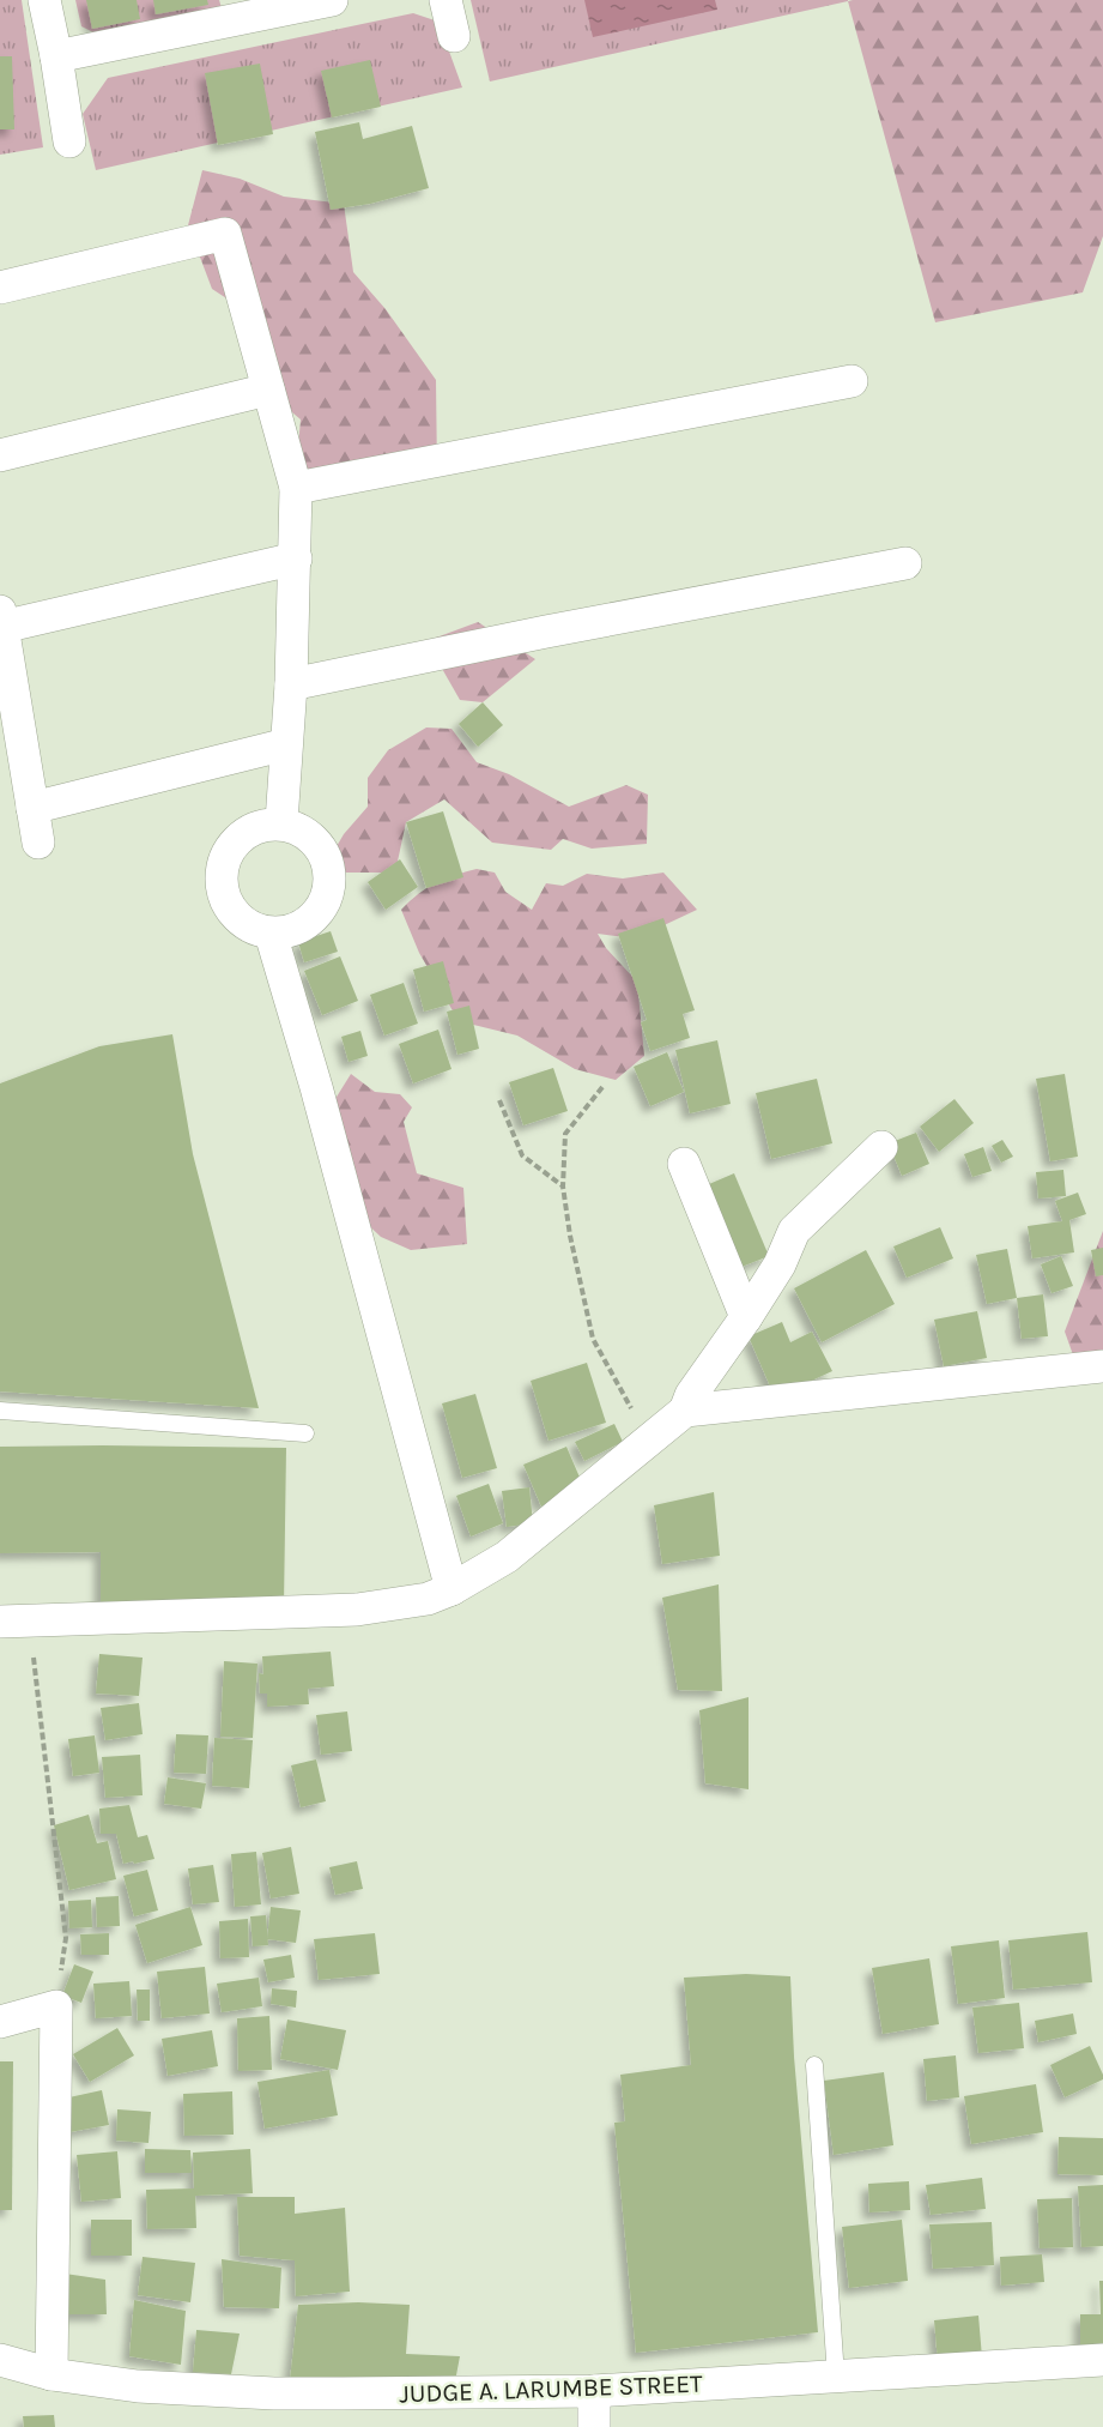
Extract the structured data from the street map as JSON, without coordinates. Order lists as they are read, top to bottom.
{
  "streets": {
    "street": ["JUDGE A. LARUMBE STREET"]
  }
}
